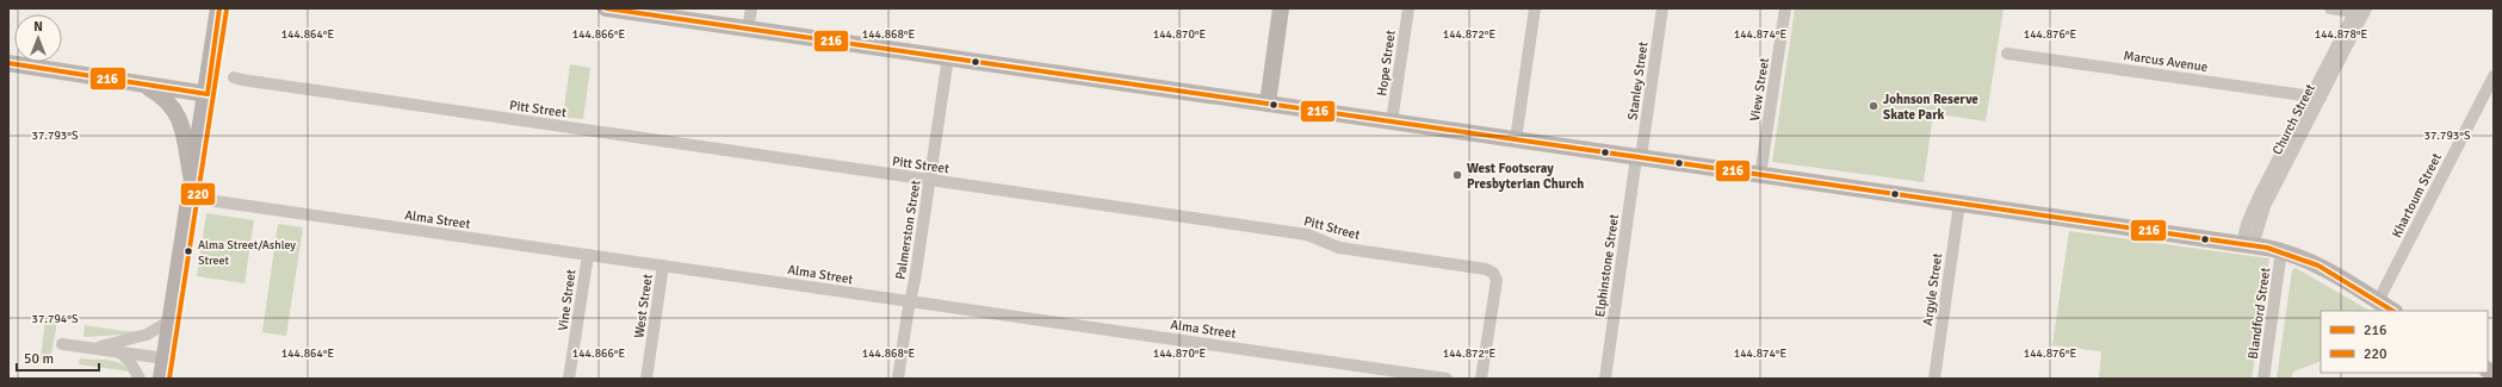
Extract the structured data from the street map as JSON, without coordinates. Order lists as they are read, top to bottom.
{
  "streets": {
    "street": [
      "Marcus Avenue",
      "Hope Street",
      "Stanley Street",
      "View Street",
      "Pitt Street",
      "Church Street",
      "Khartoum Street",
      "Alma Street",
      "Palmerston Street",
      "Elphinstone Street",
      "Argyle Street",
      "Vine Street",
      "West Street",
      "Blandford Street"
    ]
  },
  "crossings": [
    ["Marcus Avenue", "Church Street"],
    ["Stanley Street", "Elphinstone Street"],
    ["Pitt Street", "Palmerston Street"],
    ["Alma Street", "Palmerston Street"],
    ["Alma Street", "Vine Street"],
    ["Alma Street", "West Street"]
  ],
  "places": ["Johnson Reserve Skate Park", "West Footscray Presbyterian Church", "Alma Street/Ashley Street"],
  "lines": ["transit line 216", "transit line 220"],
  "legend": ["216", "220"],
  "scale_bar": "50 m",
  "north": "top",
  "coordinates": [
    "144.864°E",
    "144.866°E",
    "144.868°E",
    "144.870°E",
    "144.872°E",
    "144.874°E",
    "144.876°E",
    "144.878°E",
    "37.793°S",
    "37.794°S"
  ]
}
